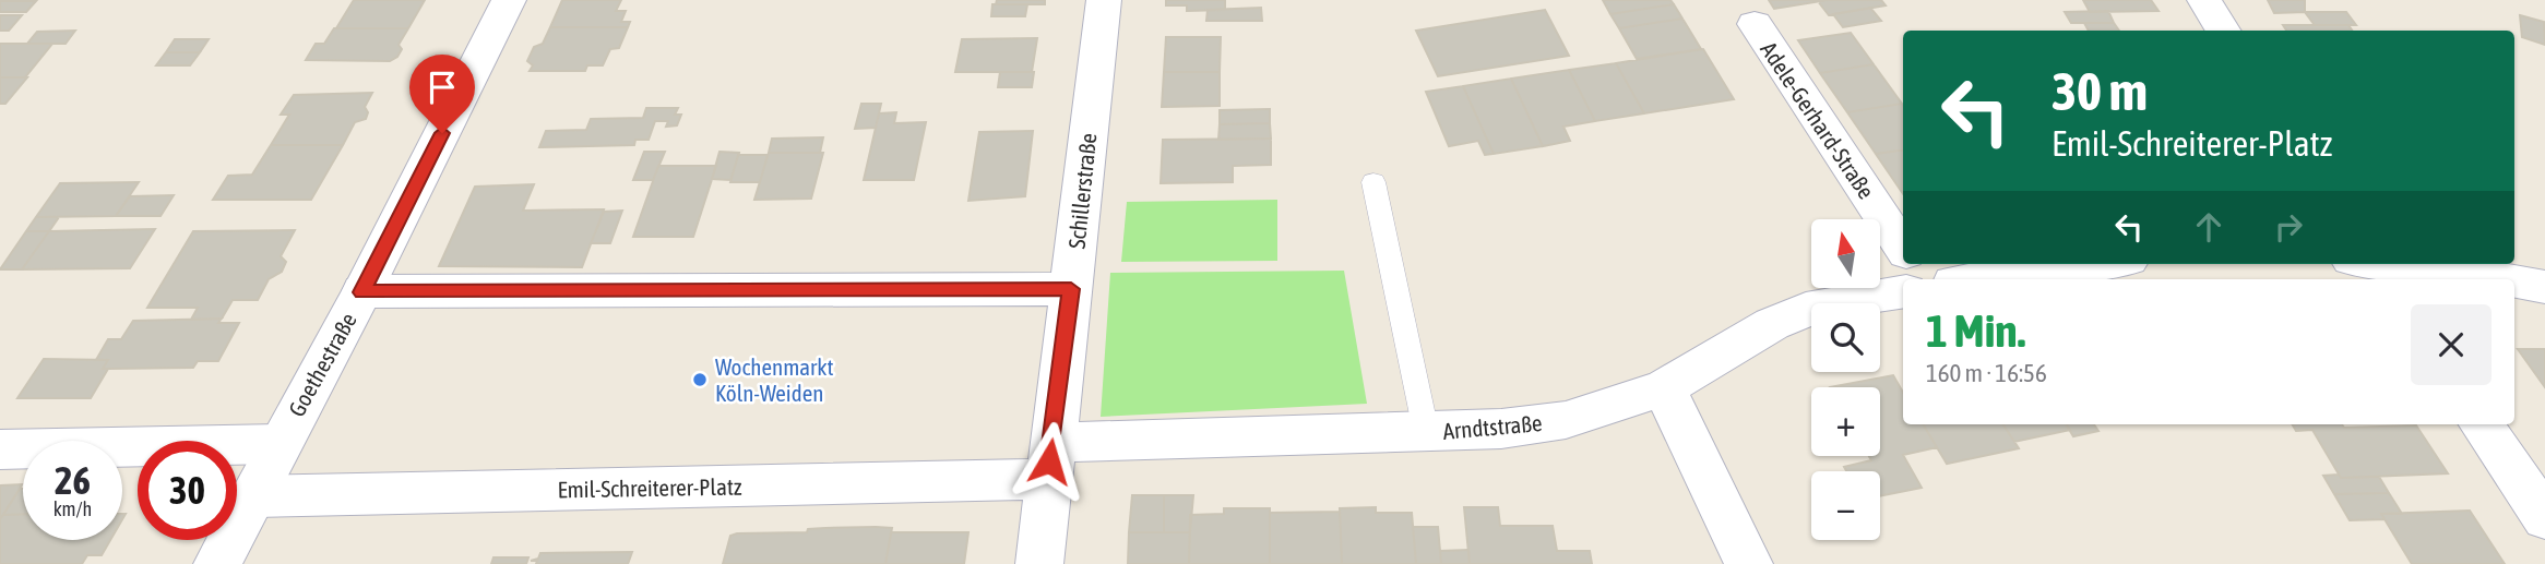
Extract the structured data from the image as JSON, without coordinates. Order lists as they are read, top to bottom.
{
  "streets": {
    "street": [
      "Adele-Gerhard-Straße",
      "Schillerstraße",
      "Goethestraße",
      "Arndtstraße",
      "Emil-Schreiterer-Platz"
    ]
  },
  "crossings": [
    ["Schillerstraße", "Arndtstraße"],
    ["Schillerstraße", "Emil-Schreiterer-Platz"],
    ["Goethestraße", "Emil-Schreiterer-Platz"],
    ["Arndtstraße", "Emil-Schreiterer-Platz"]
  ],
  "places": ["Wochenmarkt Köln-Weiden"],
  "north": "top",
  "page": {
    "turn": ["30 m", "Emil-Schreiterer-Platz"],
    "map_buttons": ["+", "−"],
    "heading": ["1 Min.", "160 m · 16:56"],
    "speed": "26 km/h",
    "limit": "30"
  }
}
